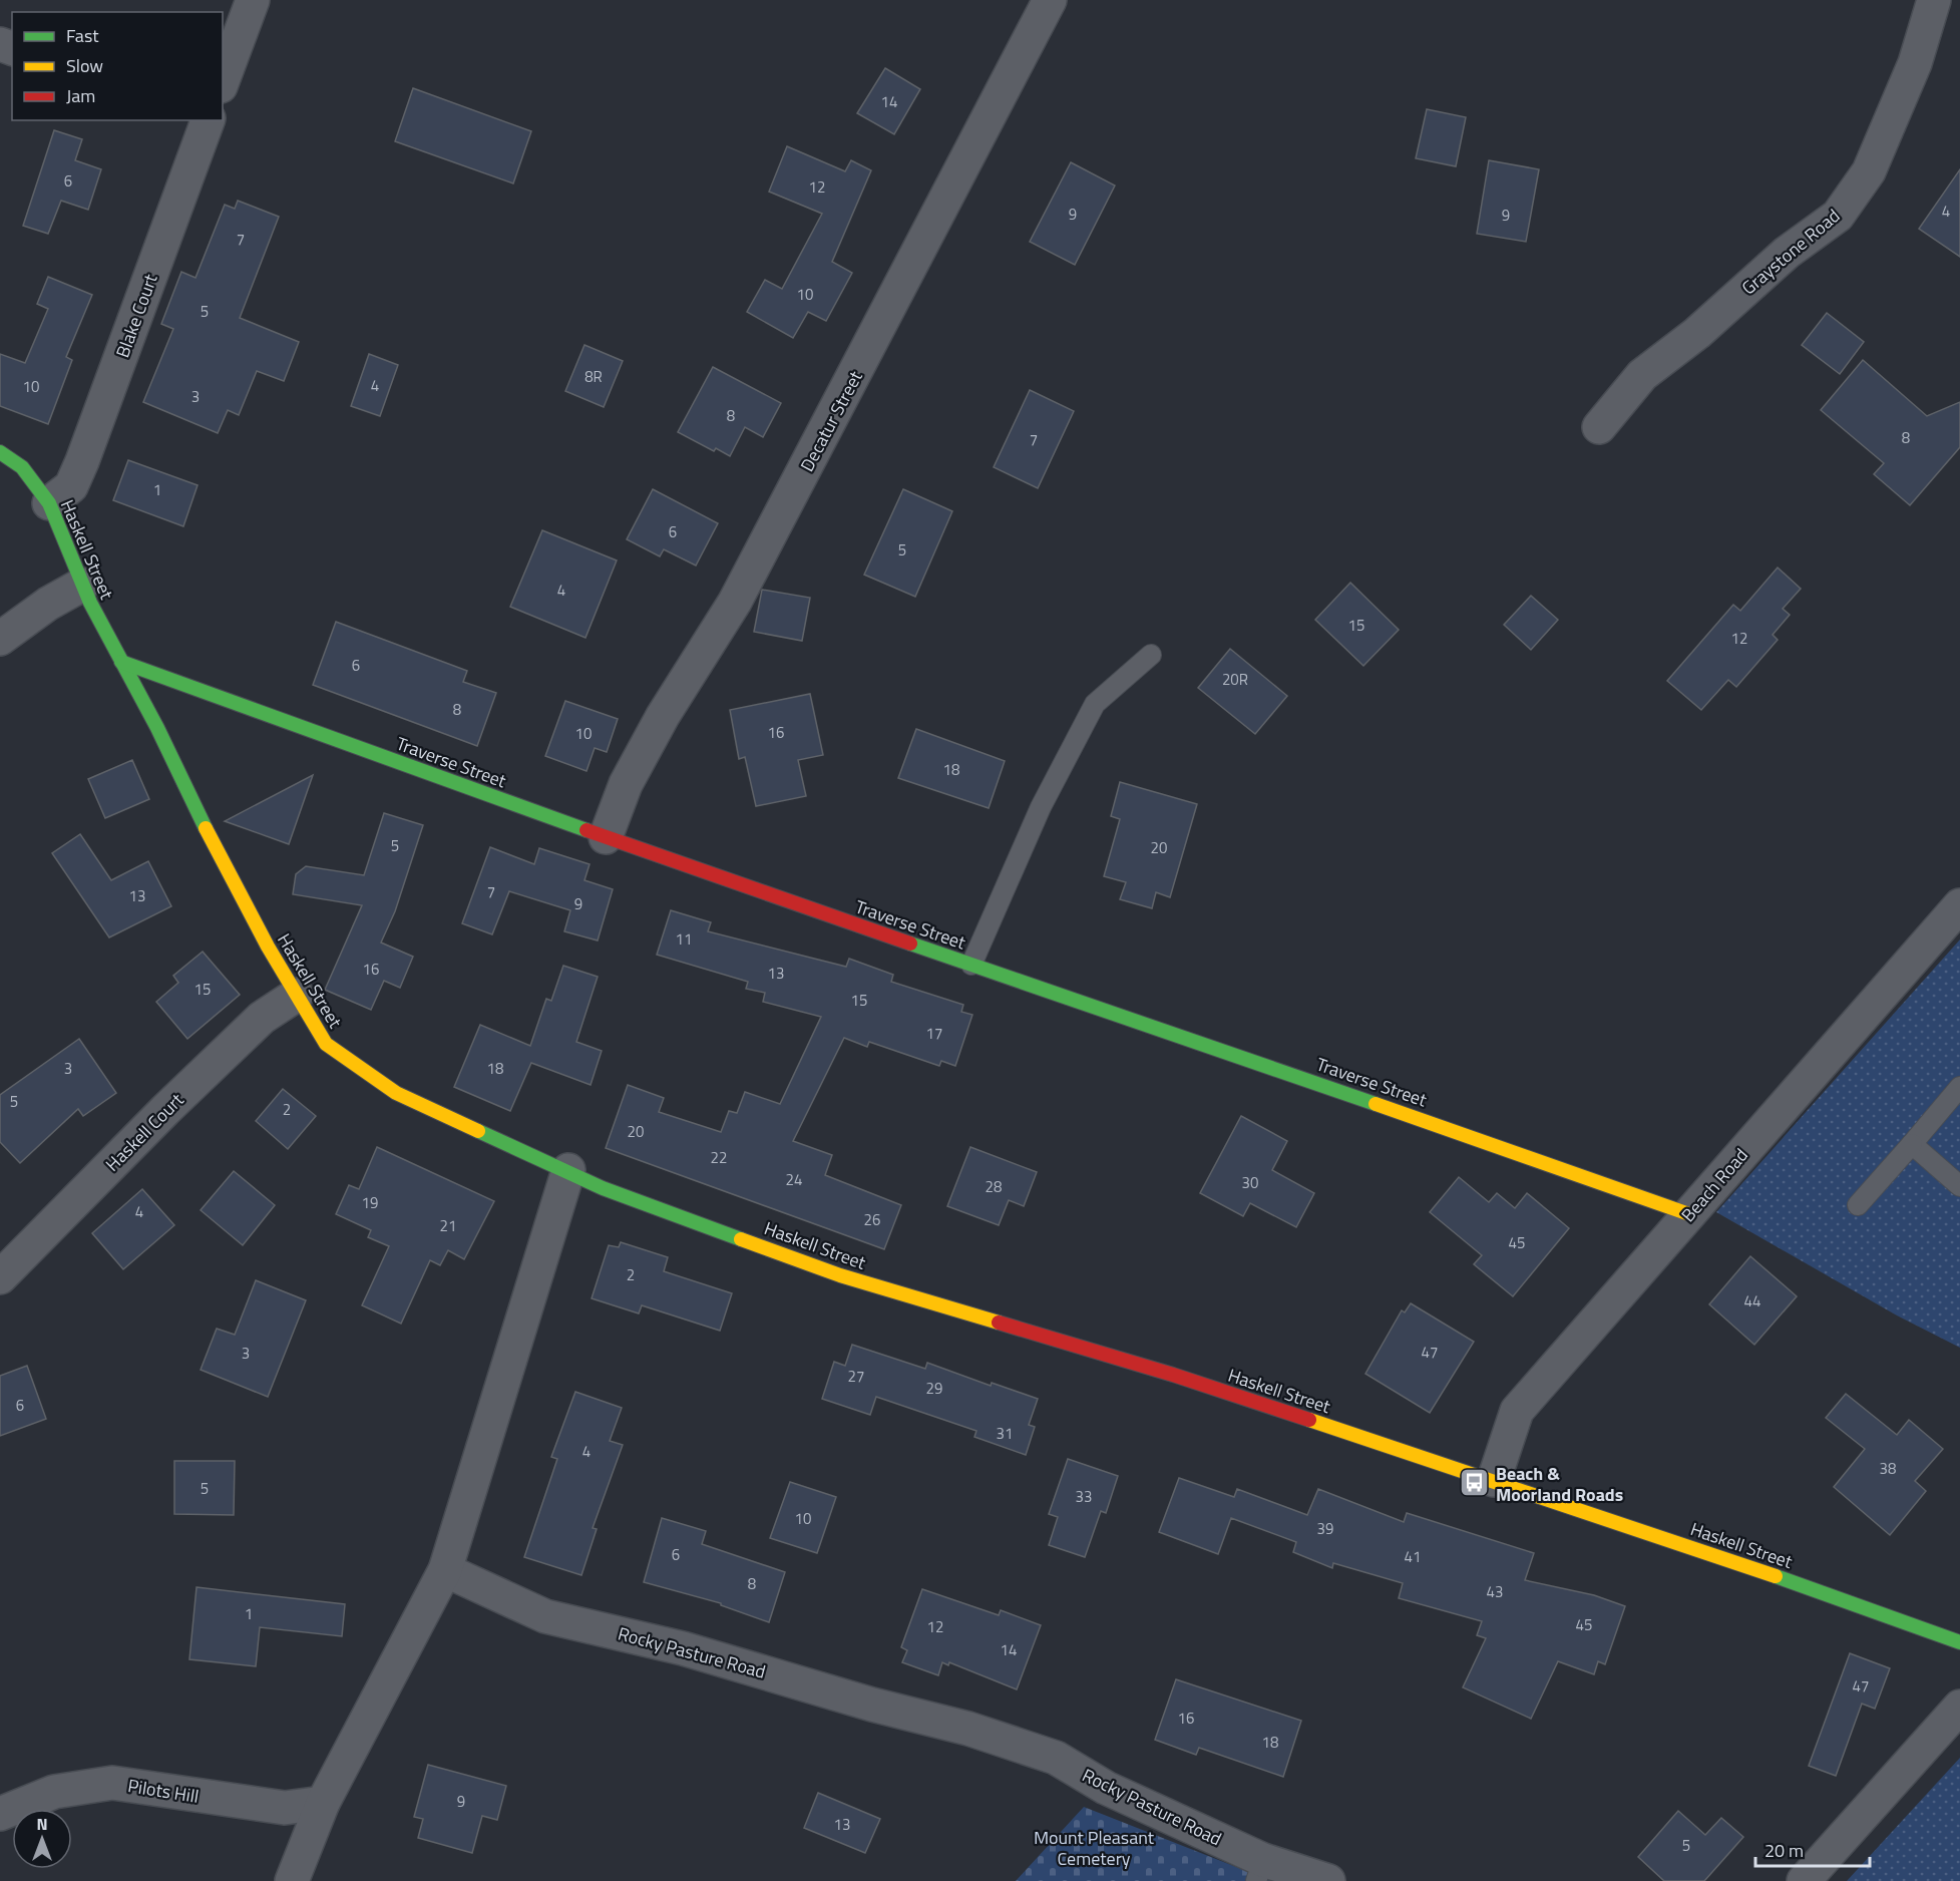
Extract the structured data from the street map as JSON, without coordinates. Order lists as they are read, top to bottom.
{
  "streets": {
    "street": [
      "Graystone Road",
      "Blake Court",
      "Decatur Street",
      "Haskell Street",
      "Traverse Street",
      "Haskell Court",
      "Beach Road",
      "Rocky Pasture Road",
      "Pilots Hill"
    ]
  },
  "crossings": [
    ["Blake Court", "Haskell Street"],
    ["Decatur Street", "Traverse Street"],
    ["Haskell Street", "Traverse Street"],
    ["Haskell Street", "Haskell Court"],
    ["Haskell Street", "Beach Road"],
    ["Traverse Street", "Beach Road"]
  ],
  "parks": ["Mount Pleasant Cemetery"],
  "places": {
    "bus stop": ["Beach & Moorland Roads"]
  },
  "house_numbers": [
    "14",
    "6",
    "12",
    "4",
    "9",
    "9",
    "7",
    "10",
    "5",
    "8R",
    "4",
    "10",
    "3",
    "8",
    "8",
    "7",
    "1",
    "6",
    "5",
    "4",
    "15",
    "12",
    "6",
    "20R",
    "8",
    "16",
    "10",
    "18",
    "5",
    "20",
    "7",
    "13",
    "9",
    "11",
    "16",
    "13",
    "15",
    "15",
    "17",
    "3",
    "18",
    "5",
    "2",
    "20",
    "22",
    "24",
    "30",
    "28",
    "19",
    "4",
    "26",
    "21",
    "45",
    "2",
    "44",
    "47",
    "3",
    "27",
    "29",
    "6",
    "31",
    "4",
    "38",
    "5",
    "33",
    "10",
    "39",
    "6",
    "41",
    "8",
    "43",
    "1",
    "45",
    "12",
    "14",
    "47",
    "16",
    "18",
    "9",
    "13",
    "5"
  ],
  "legend": ["Fast", "Slow", "Jam"],
  "scale_bar": "20 m",
  "north": "top"
}
